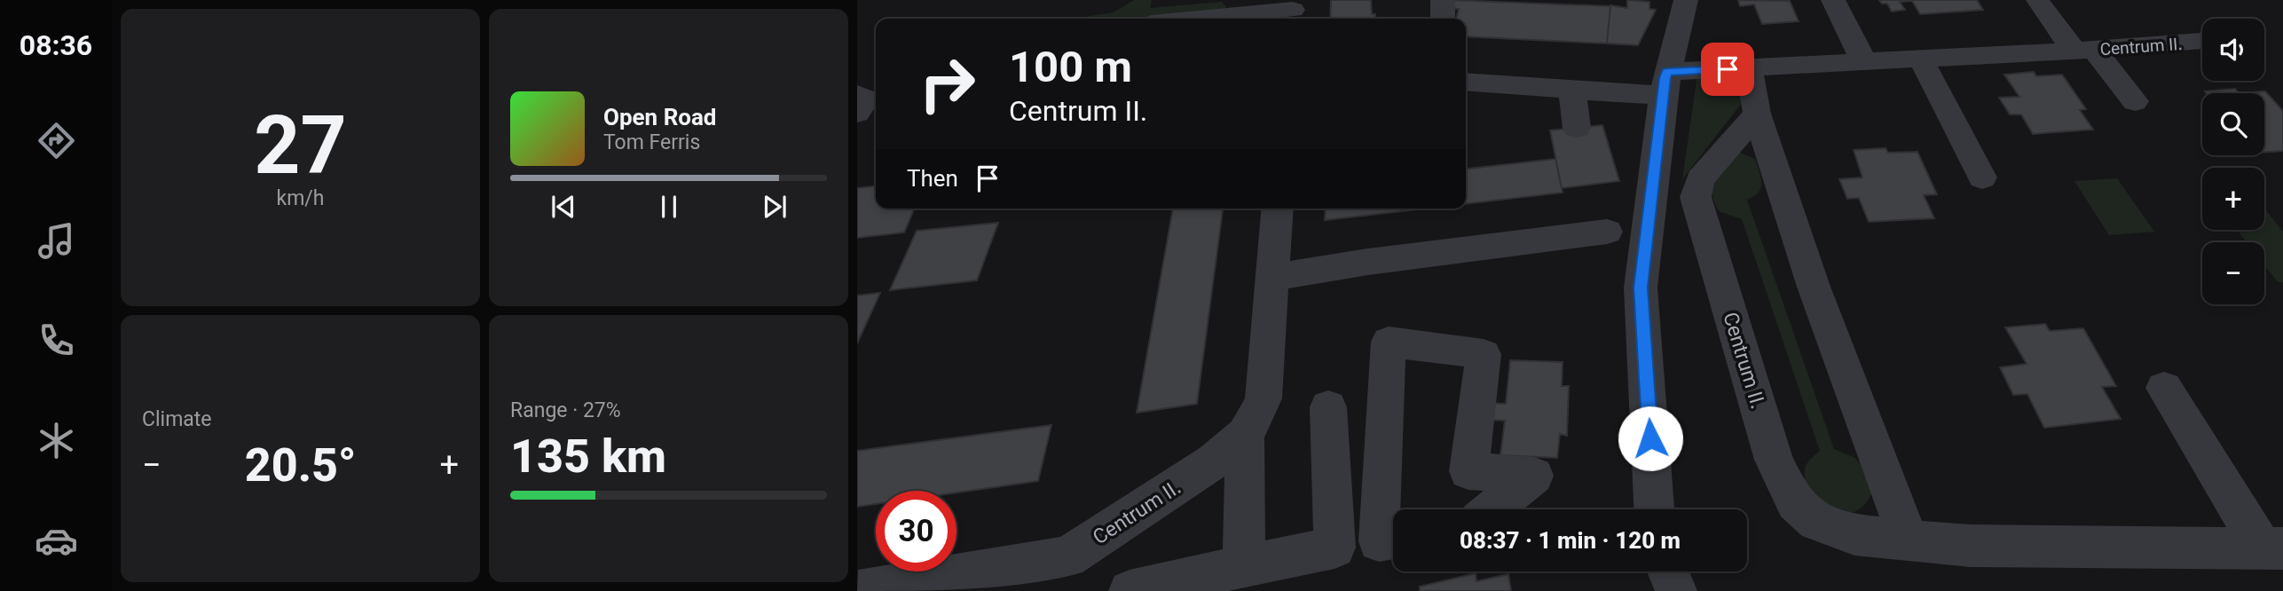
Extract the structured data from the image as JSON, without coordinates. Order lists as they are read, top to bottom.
{
  "streets": {
    "street": ["Centrum II."]
  },
  "page": {
    "tabs": "08:36",
    "tile": [
      ["27", "km/h"],
      "Climate",
      ["Range · 27%", "135 km"]
    ],
    "map_buttons": ["+", "−"],
    "turn": ["100 m", "Centrum II."],
    "song": ["Open Road", "Tom Ferris"],
    "then": "Then",
    "heat": ["−", "20.5°", "+"],
    "limit": "30",
    "trip": "08:37 · 1 min · 120 m"
  }
}
